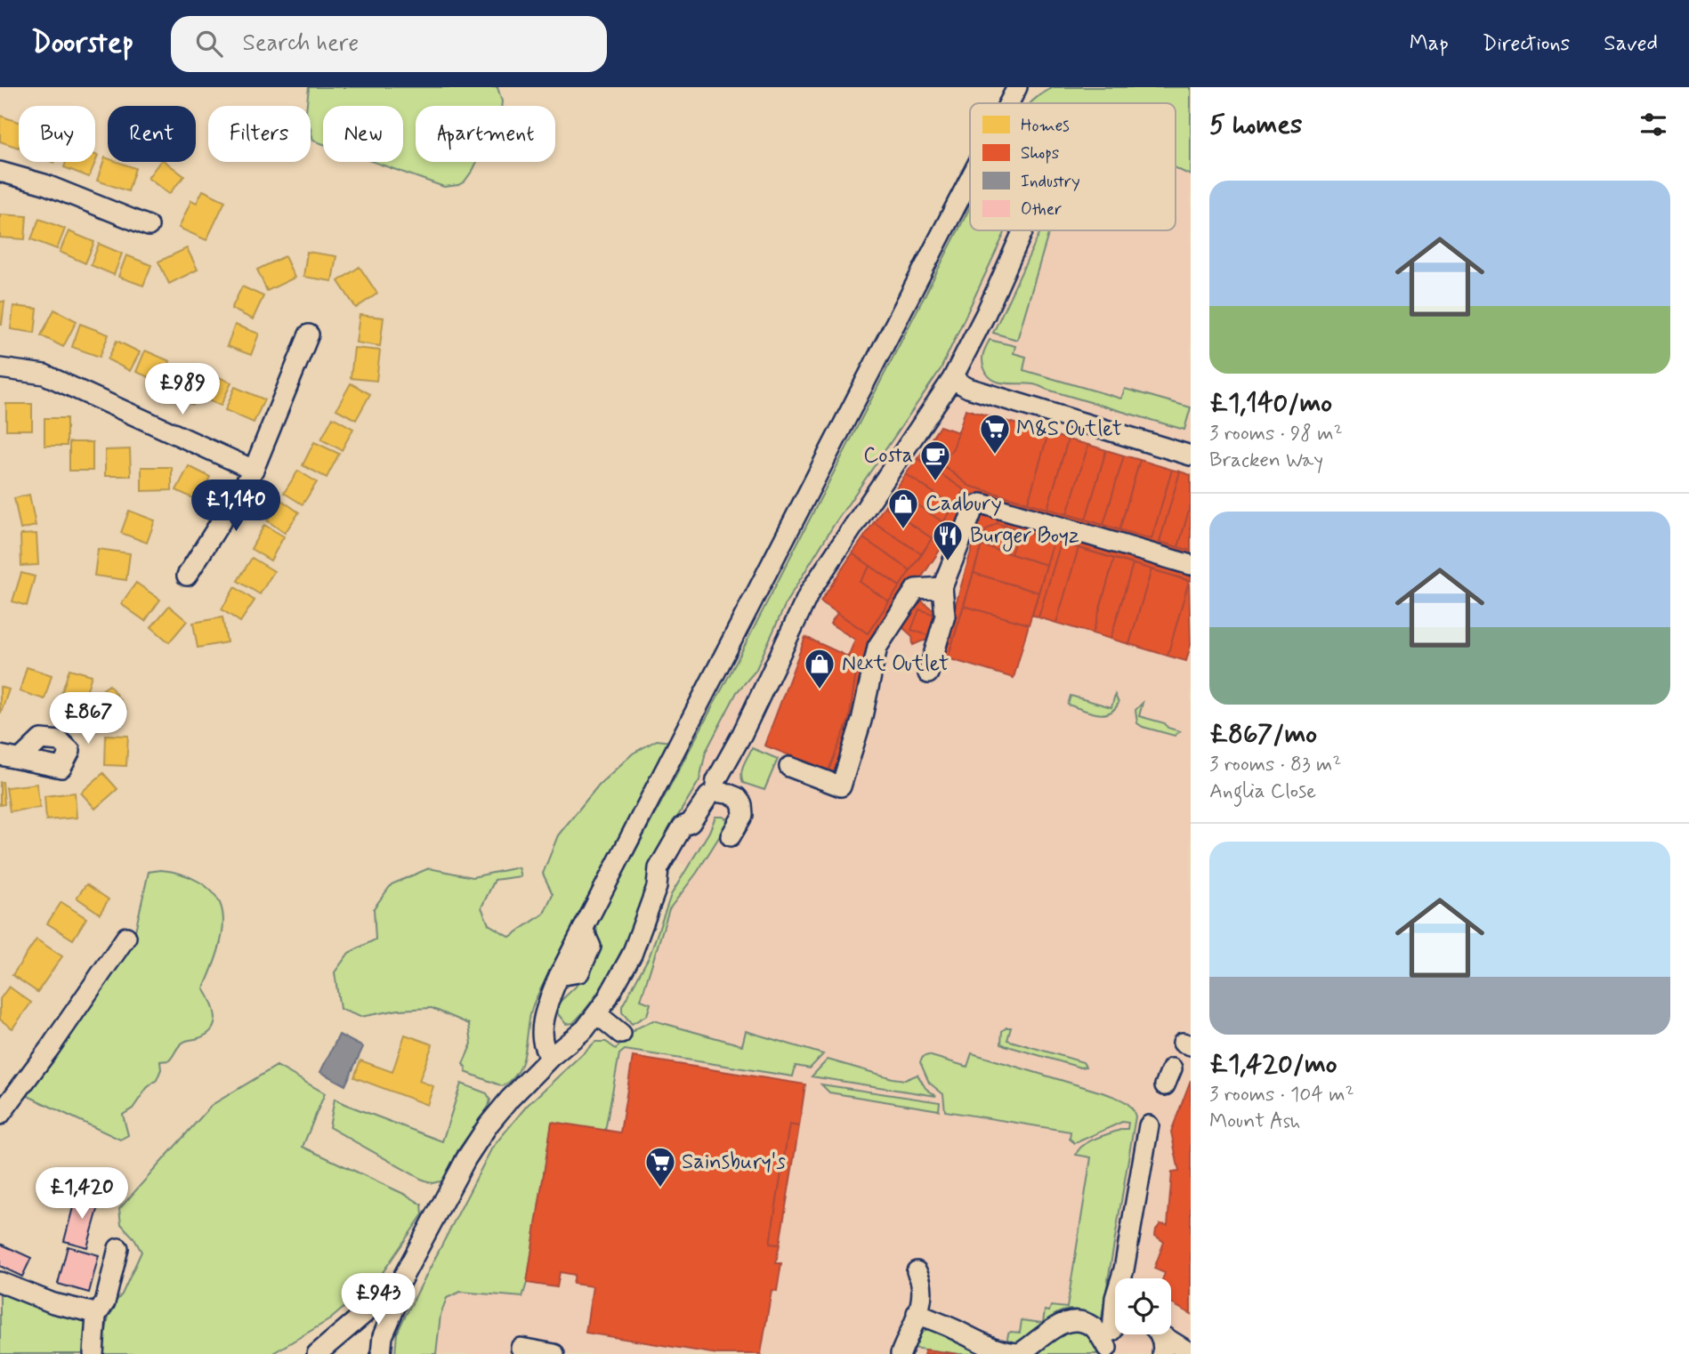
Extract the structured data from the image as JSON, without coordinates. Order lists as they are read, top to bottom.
{
  "places": {
    "supermarket": ["M&S Outlet", "Sainsbury's"],
    "cafe": ["Costa"],
    "shop": ["Cadbury", "Next Outlet"],
    "restaurant": ["Burger Boyz"]
  },
  "legend": [
    "Homes",
    "Shops",
    "Industry",
    "Other"
  ],
  "page": {
    "header": "Doorstep",
    "search": "Search here",
    "nav": ["Map", "Directions", "Saved"],
    "heading": "5 homes",
    "chip": [
      "Buy",
      "Rent",
      "Filters",
      "New",
      "Apartment"
    ],
    "list": [
      {
        "name": "£1,140/mo",
        "note": "3 rooms · 98 m² · Bracken Way"
      },
      {
        "name": "£867/mo",
        "note": "3 rooms · 83 m² · Anglia Close"
      },
      {
        "name": "£1,420/mo",
        "note": "3 rooms · 104 m² · Mount Ash"
      }
    ],
    "price": [
      "£989",
      "£1,140",
      "£867",
      "£1,420",
      "£943"
    ]
  }
}
